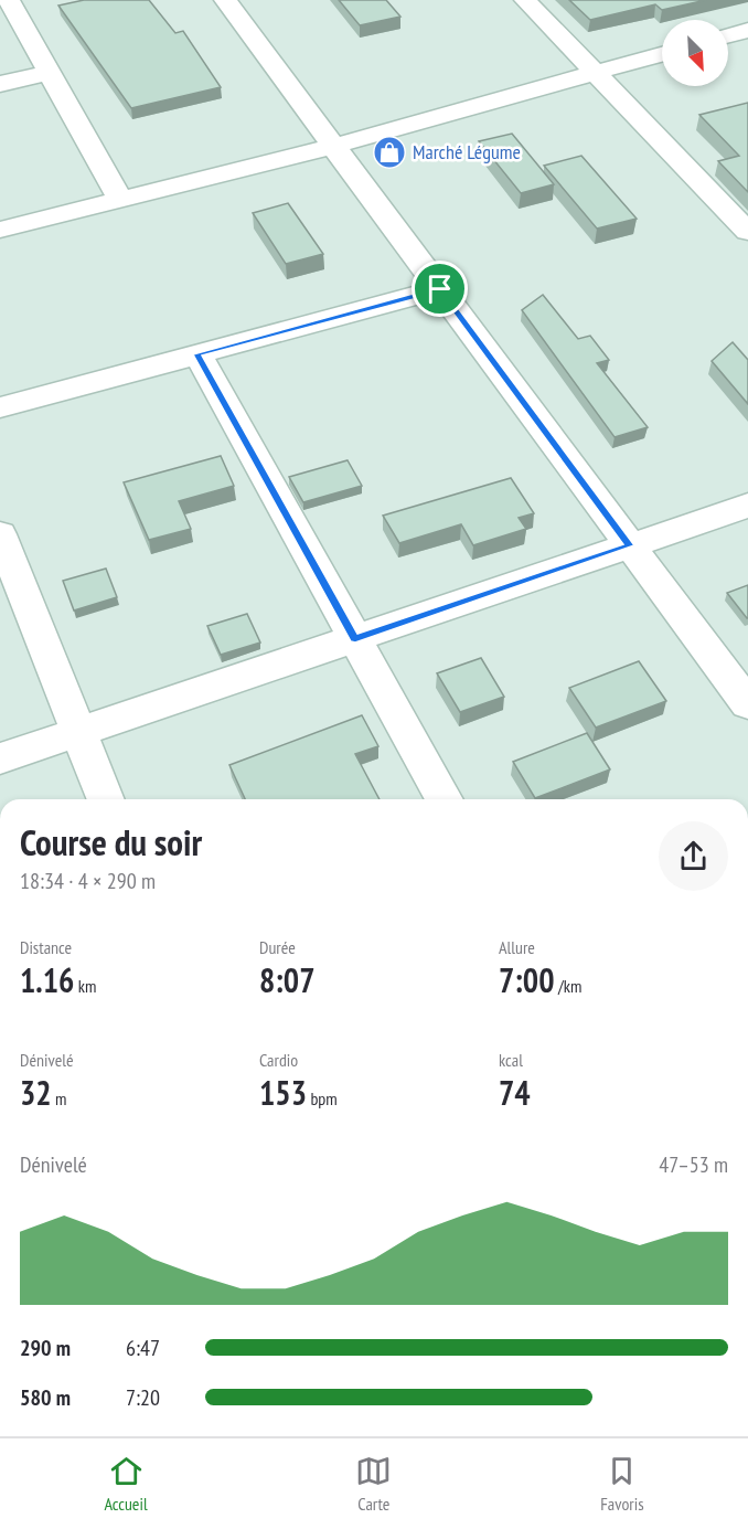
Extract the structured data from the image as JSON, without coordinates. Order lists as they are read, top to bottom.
{
  "places": {
    "shop": ["Marché Légume"]
  },
  "north": "bottom right",
  "page": {
    "heading": ["Course du soir", "18:34 · 4 × 290 m"],
    "stats": [
      ["Distance", "1.16 km"],
      ["Durée", "8:07"],
      ["Allure", "7:00 /km"],
      ["Dénivelé", "32 m"],
      ["Cardio", "153 bpm"],
      ["kcal", "74"]
    ],
    "chart": ["Dénivelé", "47–53 m"],
    "list": [
      {
        "name": "290 m",
        "note": "6:47"
      },
      {
        "name": "580 m",
        "note": "7:20"
      }
    ],
    "tabs": ["Accueil", "Carte", "Favoris"]
  }
}
